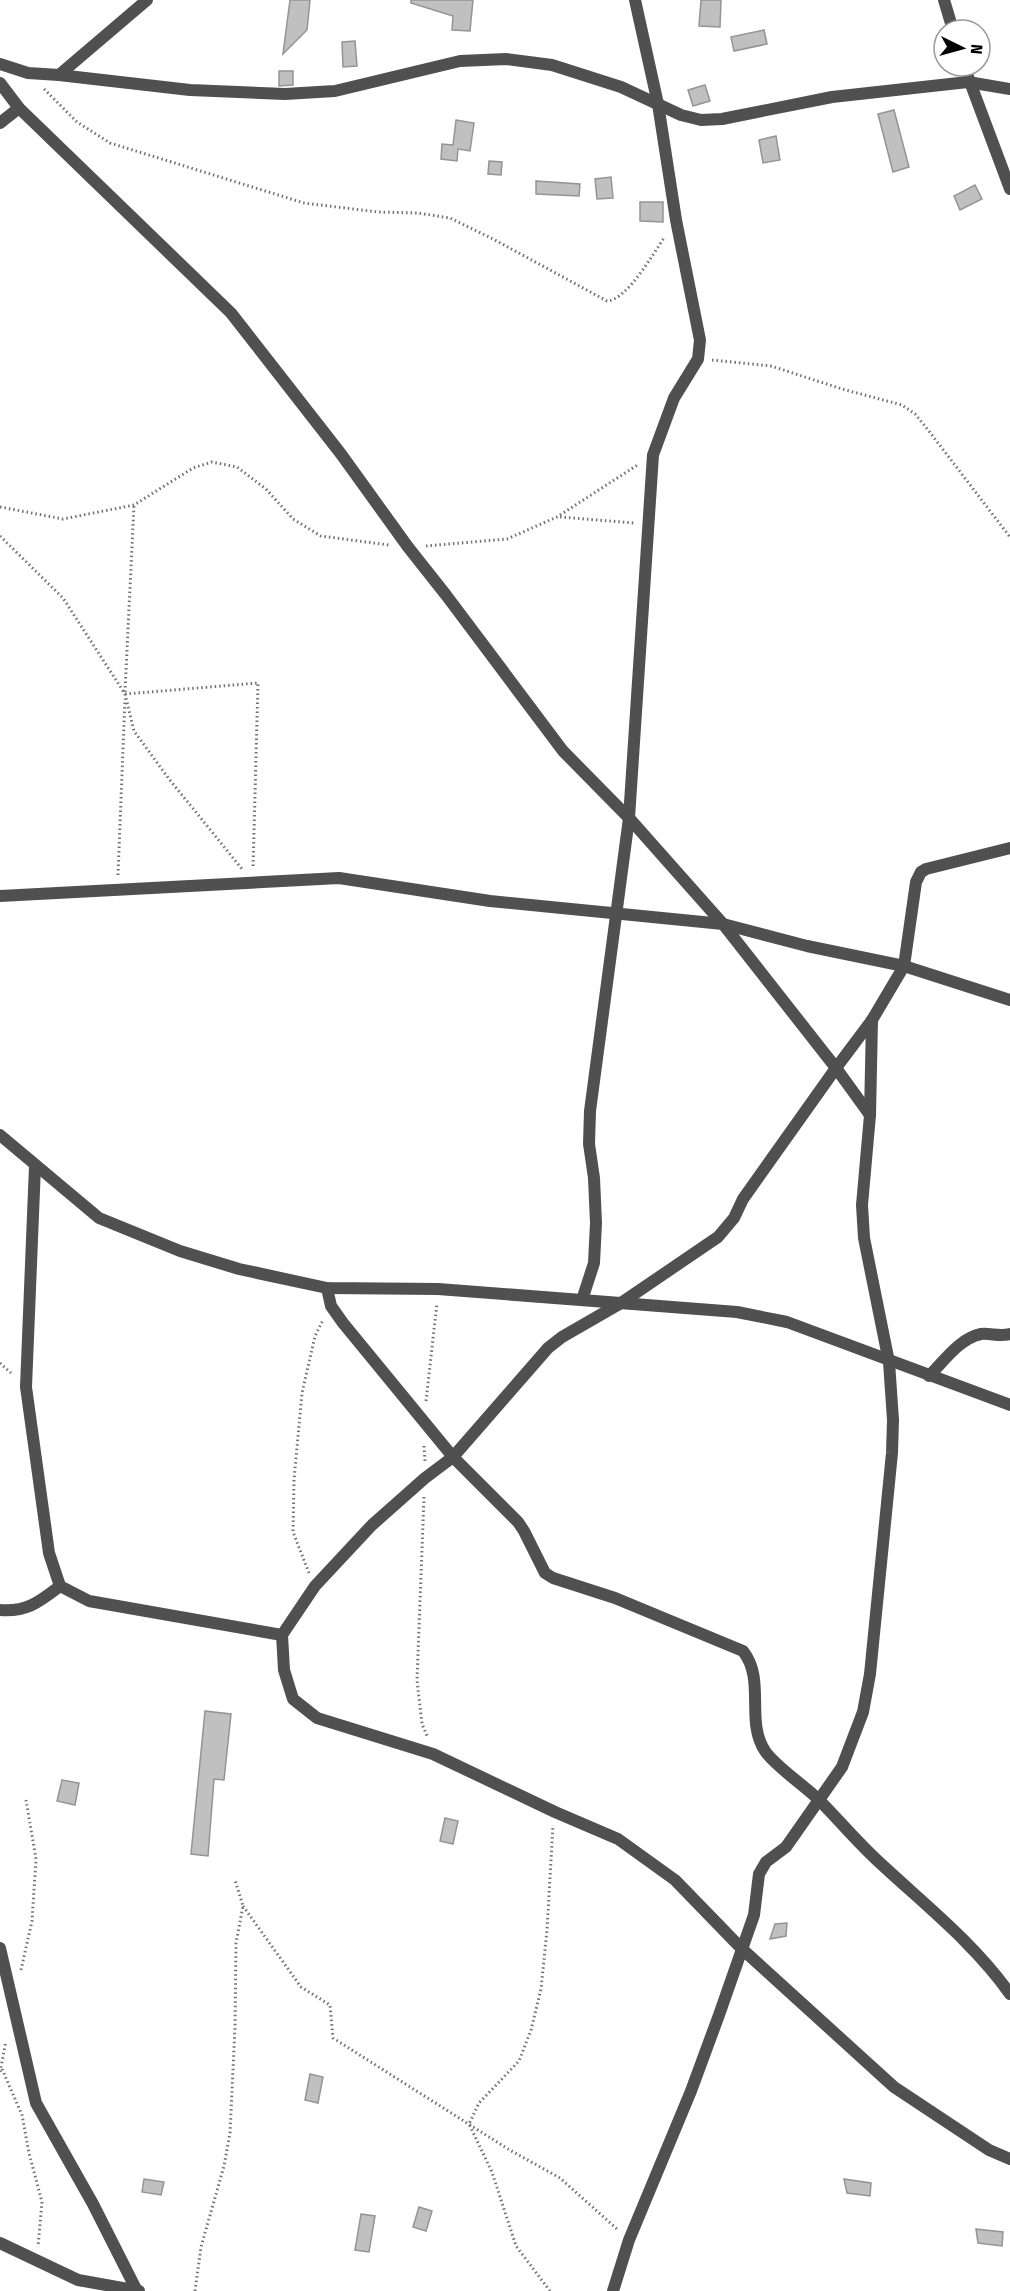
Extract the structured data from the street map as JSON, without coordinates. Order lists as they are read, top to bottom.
{
  "north": "right"
}
